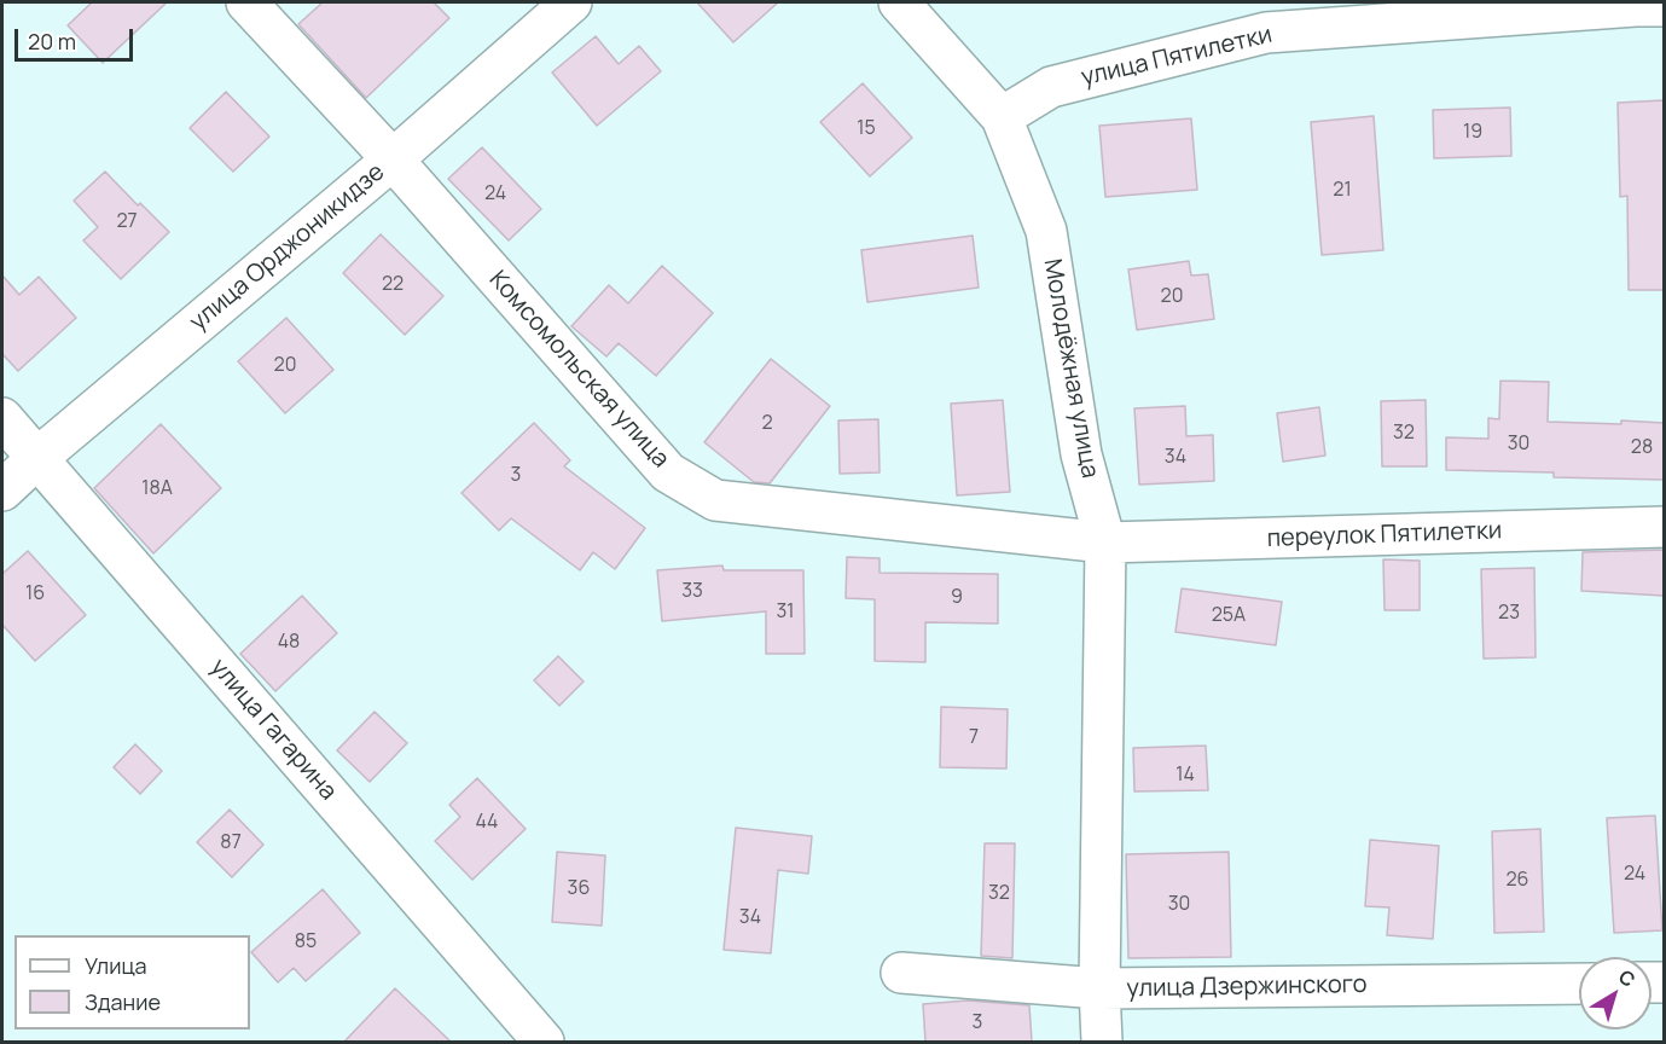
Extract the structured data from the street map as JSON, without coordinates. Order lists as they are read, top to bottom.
{
  "streets": {
    "street": [
      "улица Пятилетки",
      "улица Орджоникидзе",
      "Молодёжная улица",
      "Комсомольская улица",
      "переулок Пятилетки",
      "улица Гагарина",
      "улица Дзержинского"
    ]
  },
  "crossings": [
    ["улица Пятилетки", "Молодёжная улица"],
    ["улица Орджоникидзе", "Комсомольская улица"],
    ["улица Орджоникидзе", "улица Гагарина"],
    ["Молодёжная улица", "Комсомольская улица"],
    ["Молодёжная улица", "переулок Пятилетки"],
    ["Молодёжная улица", "улица Дзержинского"],
    ["Комсомольская улица", "переулок Пятилетки"]
  ],
  "house_numbers": [
    "15",
    "19",
    "21",
    "24",
    "27",
    "22",
    "20",
    "20",
    "2",
    "32",
    "30",
    "28",
    "34",
    "3",
    "18А",
    "33",
    "16",
    "9",
    "31",
    "23",
    "25А",
    "48",
    "7",
    "14",
    "44",
    "87",
    "24",
    "26",
    "36",
    "32",
    "30",
    "34",
    "85",
    "3"
  ],
  "legend": ["Улица", "Здание"],
  "scale_bar": "20 m",
  "north": "top right"
}
